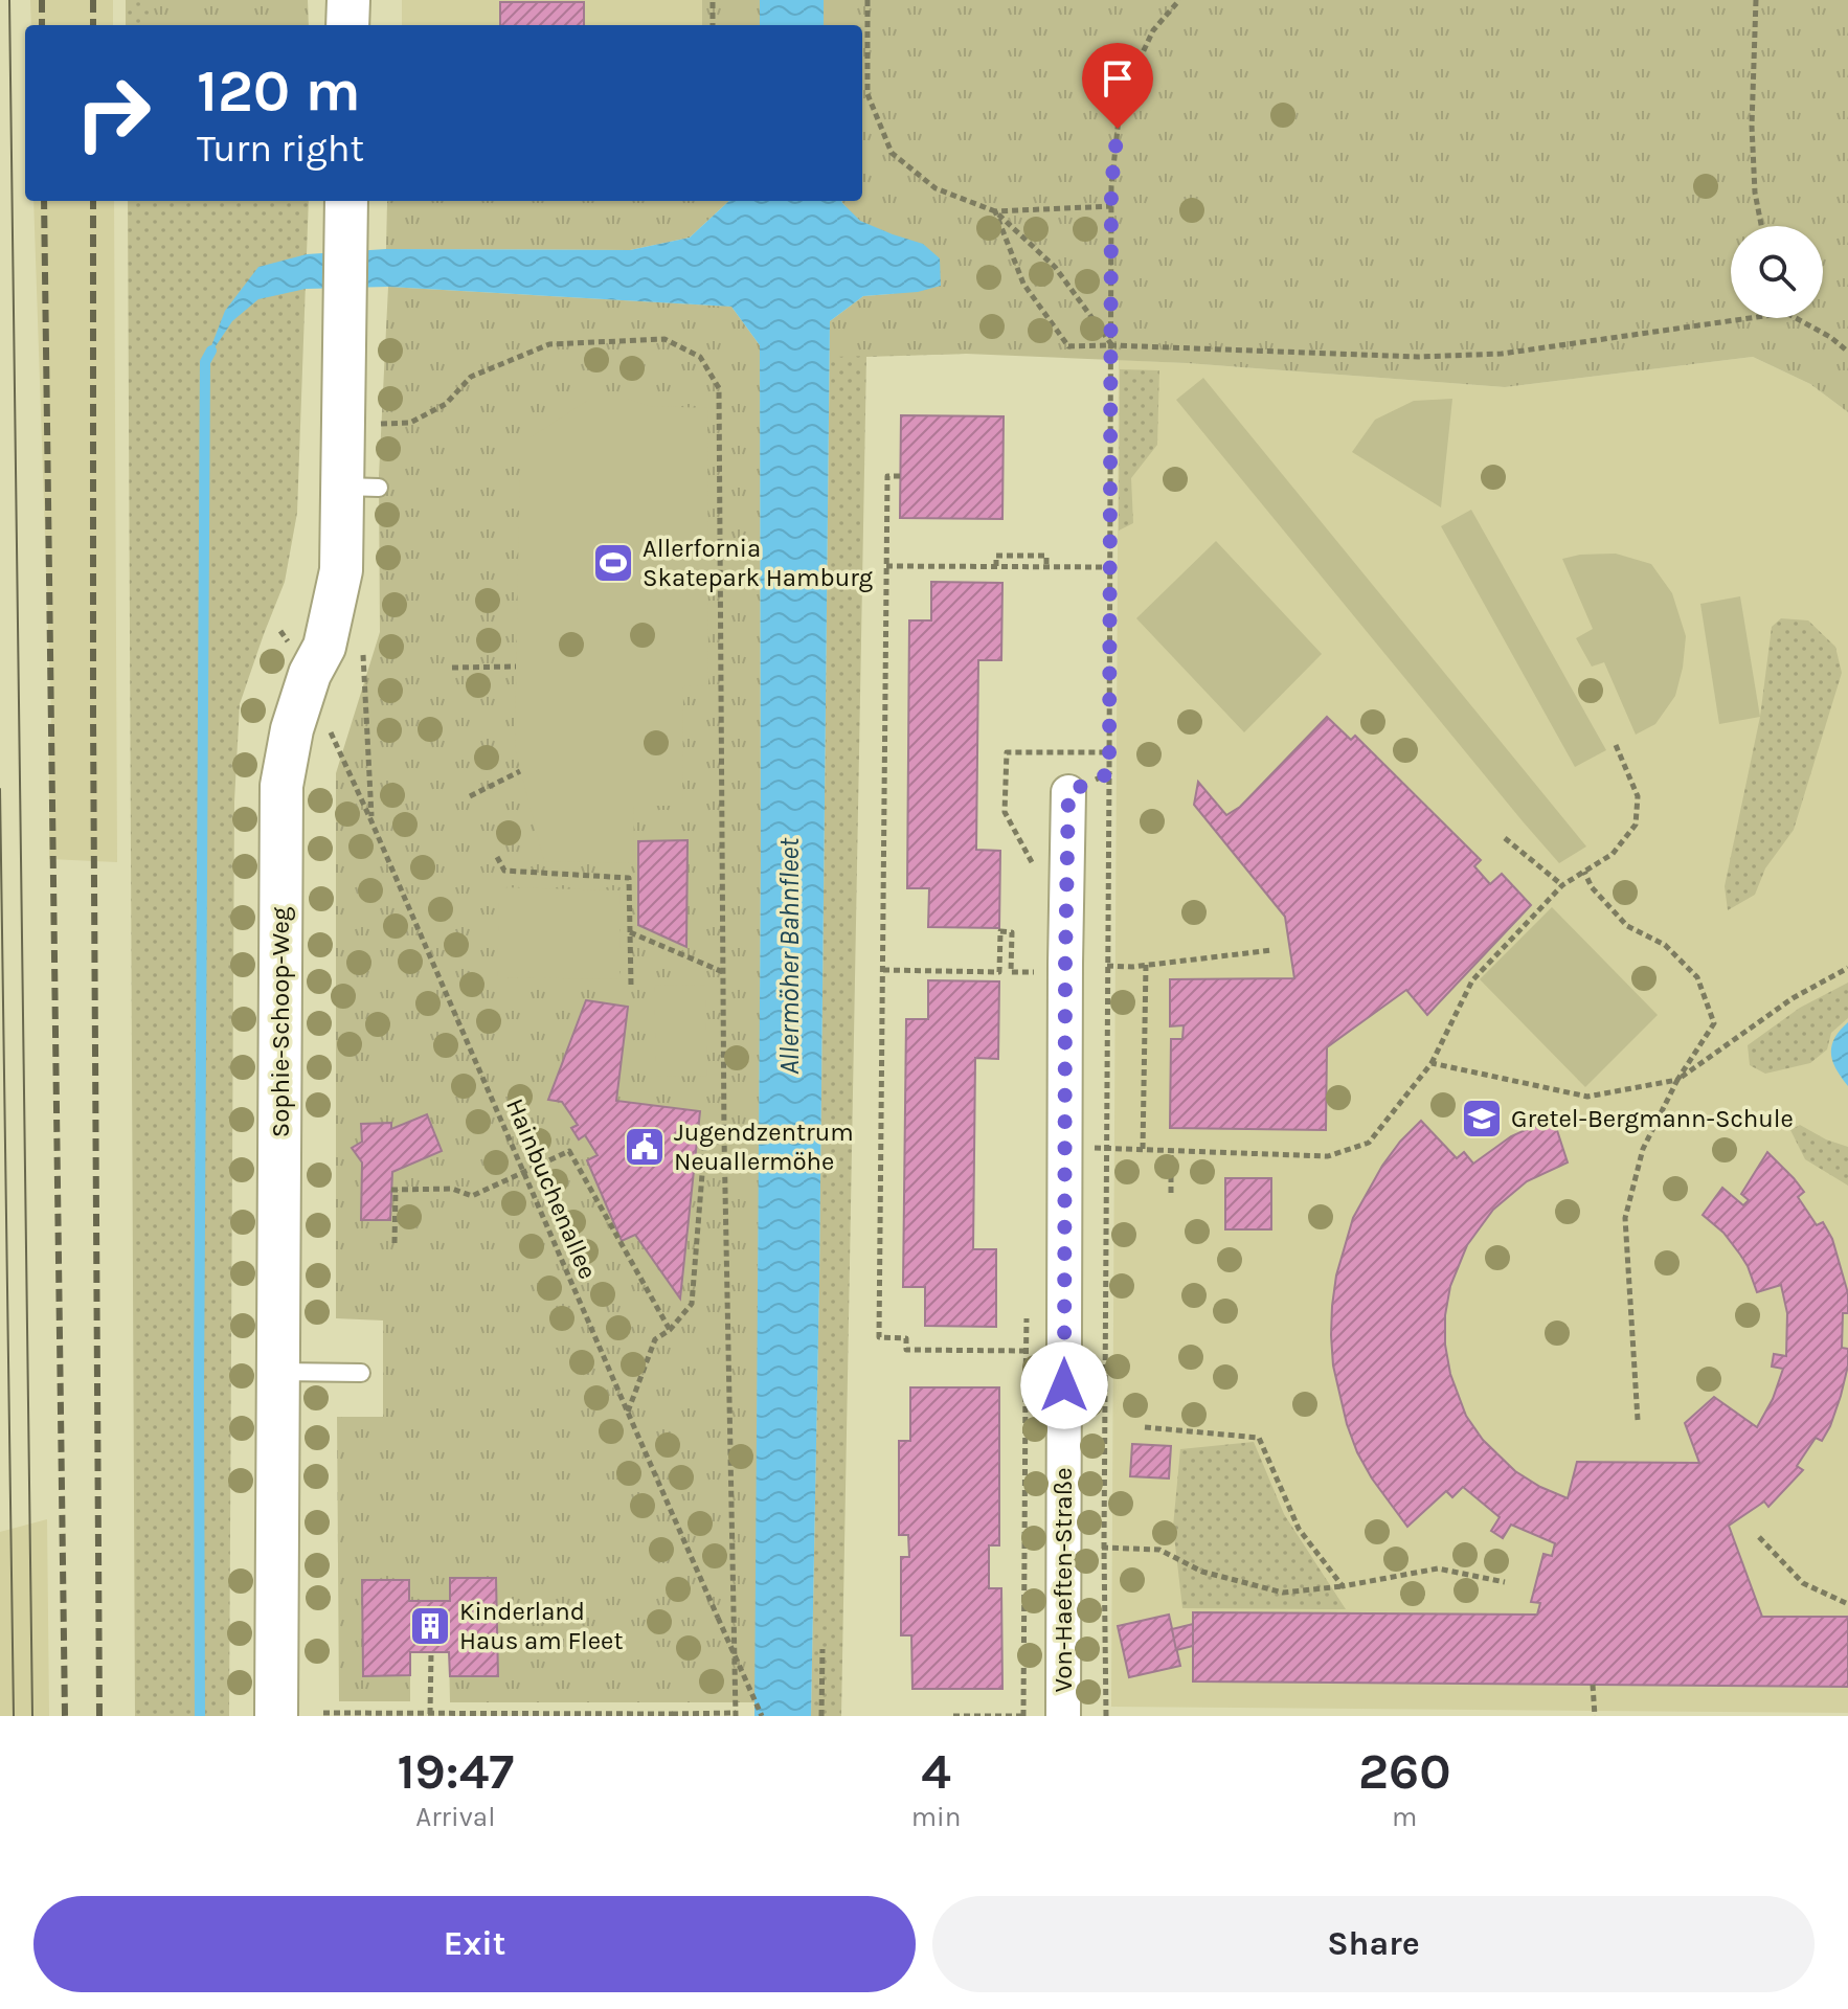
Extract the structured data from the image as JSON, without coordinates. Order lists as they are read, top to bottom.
{
  "streets": {
    "street": ["Sophie-Schoop-Weg", "Von-Haeften-Straße"],
    "path": ["Hainbuchenallee"]
  },
  "water": ["Allermöher Bahnfleet"],
  "places": {
    "sports": ["Allerfornia Skatepark Hamburg"],
    "school or university": ["Gretel-Bergmann-Schule"],
    "public building": ["Jugendzentrum Neuallermöhe"],
    "building": ["Kinderland Haus am Fleet"]
  },
  "page": {
    "turn": ["120 m", "Turn right"],
    "eta": [
      "19:47",
      "Arrival",
      "4",
      "min",
      "260",
      "m"
    ],
    "buttons": ["Exit", "Share"]
  }
}
